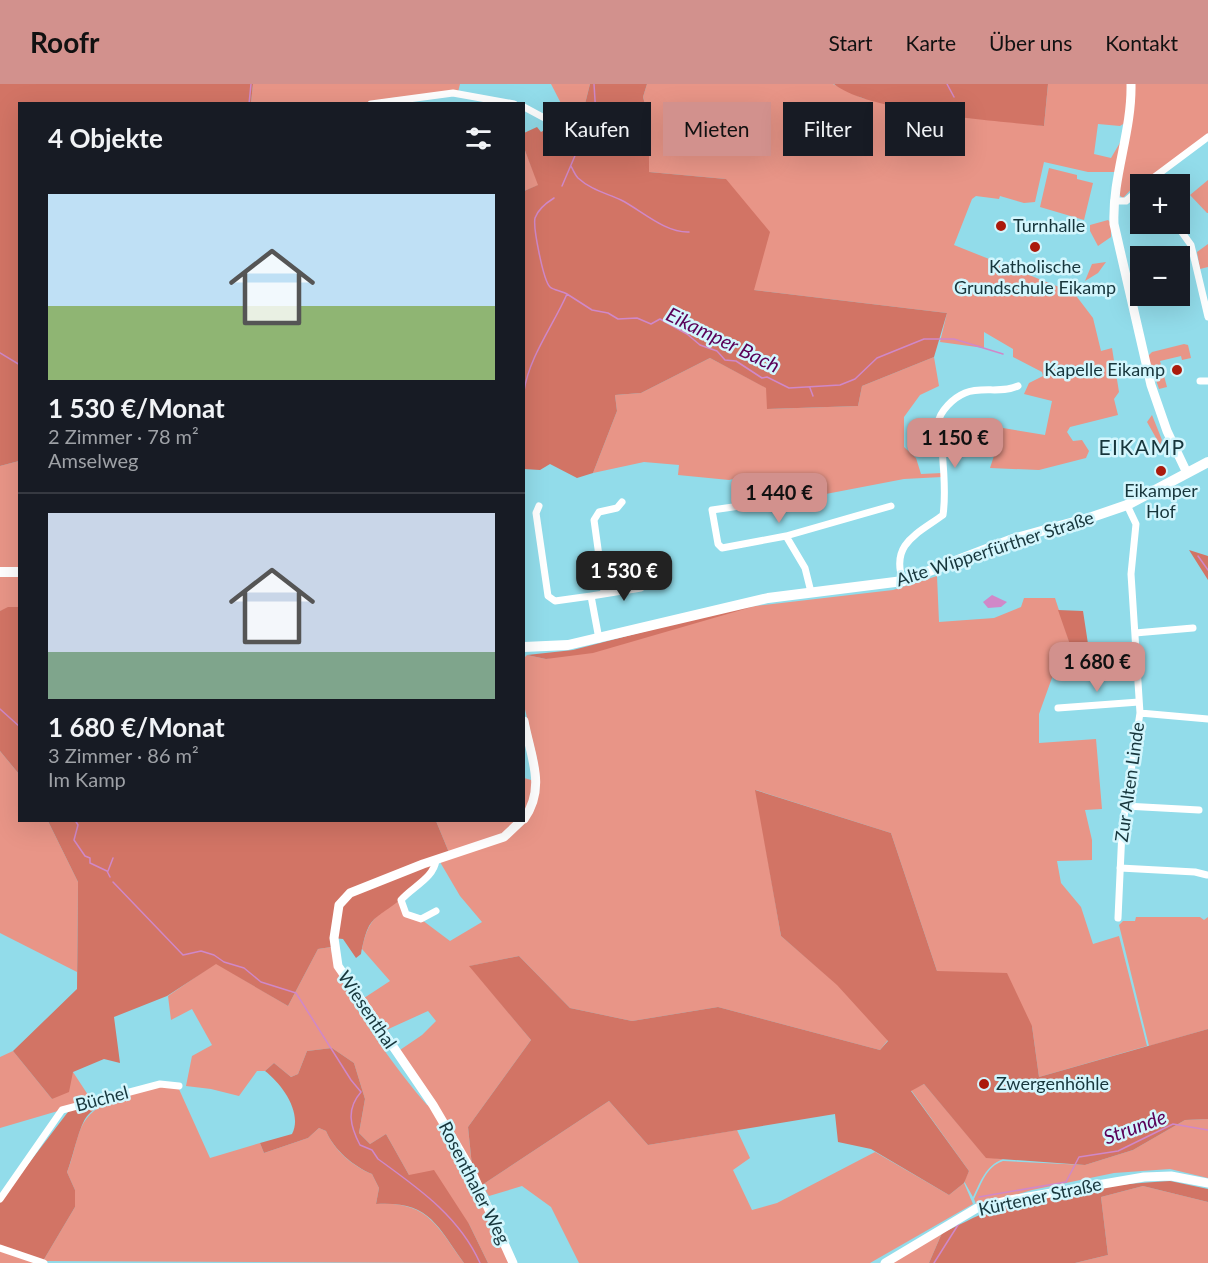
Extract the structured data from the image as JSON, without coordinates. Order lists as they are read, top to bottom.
{
  "streets": {
    "main road": ["Alte Wipperfürther Straße"],
    "street": [
      "Zur Alten Linde",
      "Wiesenthal",
      "Büchel",
      "Rosenthaler Weg",
      "Kürtener Straße"
    ]
  },
  "crossings": [
    ["Alte Wipperfürther Straße", "Zur Alten Linde"],
    ["Wiesenthal", "Rosenthaler Weg"]
  ],
  "districts": ["EIKAMP"],
  "water": ["Eikamper Bach", "Strunde"],
  "places": [
    "Turnhalle",
    "Katholische Grundschule Eikamp",
    "Kapelle Eikamp",
    "Eikamper Hof",
    "Zwergenhöhle"
  ],
  "page": {
    "header": "Roofr",
    "nav": [
      "Start",
      "Karte",
      "Über uns",
      "Kontakt"
    ],
    "chip": [
      "Kaufen",
      "Mieten",
      "Filter",
      "Neu"
    ],
    "heading": "4 Objekte",
    "map_buttons": ["+", "−"],
    "list": [
      {
        "name": "1 530 €/Monat",
        "note": "2 Zimmer · 78 m² · Amselweg"
      },
      {
        "name": "1 680 €/Monat",
        "note": "3 Zimmer · 86 m² · Im Kamp"
      }
    ],
    "price": [
      "1 150 €",
      "1 440 €",
      "1 530 €",
      "1 680 €"
    ]
  }
}
